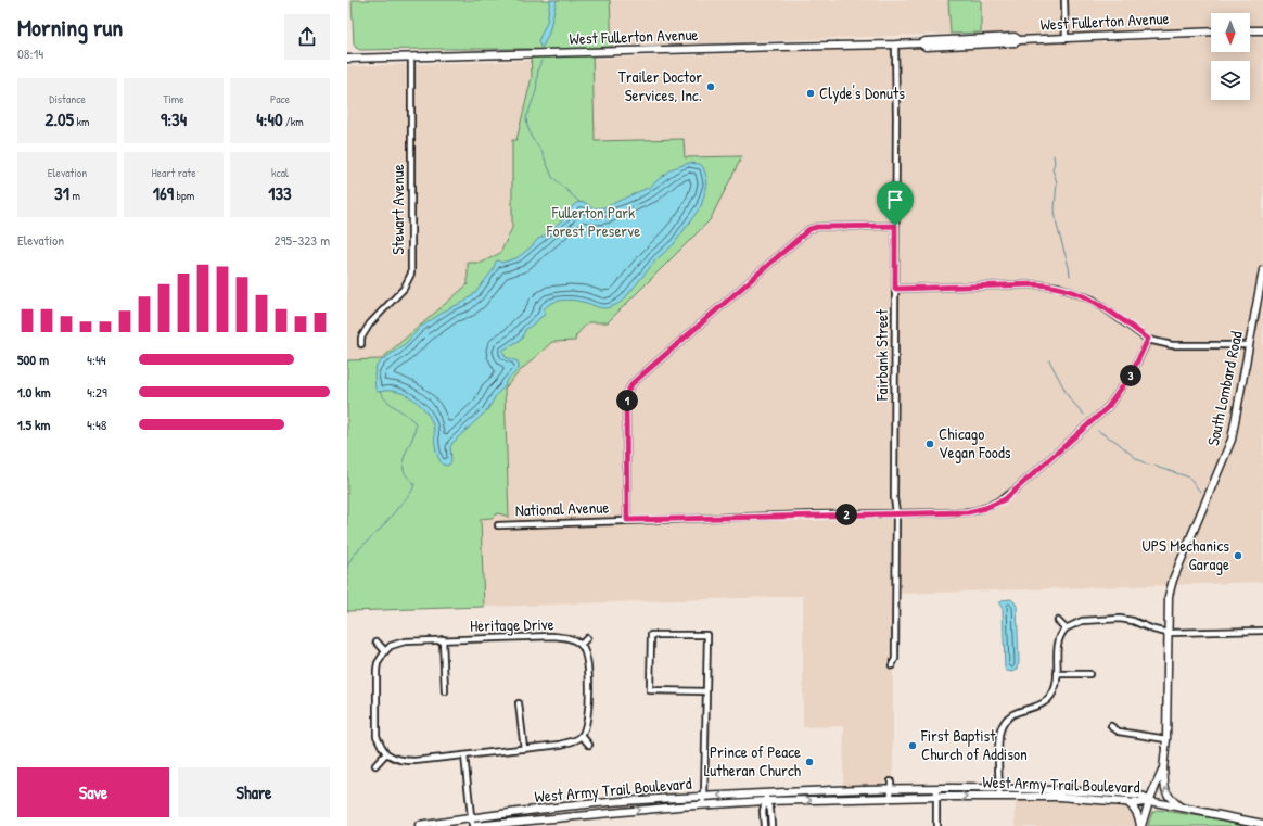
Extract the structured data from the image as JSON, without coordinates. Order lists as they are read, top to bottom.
{
  "streets": {
    "main road": ["West Fullerton Avenue", "South Lombard Road", "West Army Trail Boulevard"],
    "street": [
      "Stewart Avenue",
      "Fairbank Street",
      "National Avenue",
      "Heritage Drive"
    ]
  },
  "crossings": [
    ["West Fullerton Avenue", "Stewart Avenue"],
    ["West Fullerton Avenue", "Fairbank Street"],
    ["Fairbank Street", "National Avenue"],
    ["South Lombard Road", "West Army Trail Boulevard"]
  ],
  "parks": ["Fullerton Park Forest Preserve"],
  "places": [
    "Trailer Doctor Services, Inc.",
    "Clyde's Donuts",
    "Chicago Vegan Foods",
    "UPS Mechanics Garage",
    "First Baptist Church of Addison",
    "Prince of Peace Lutheran Church"
  ],
  "north": "bottom",
  "page": {
    "heading": ["Morning run", "08:14"],
    "stats": [
      ["Distance", "2.05 km"],
      ["Time", "9:34"],
      ["Pace", "4:40 /km"],
      ["Elevation", "31 m"],
      ["Heart rate", "169 bpm"],
      ["kcal", "133"]
    ],
    "chart": ["Elevation", "295–323 m"],
    "list": [
      {
        "name": "500 m",
        "note": "4:44"
      },
      {
        "name": "1.0 km",
        "note": "4:29"
      },
      {
        "name": "1.5 km",
        "note": "4:48"
      }
    ],
    "pins": ["3", "1", "2"],
    "buttons": ["Save", "Share"]
  }
}
